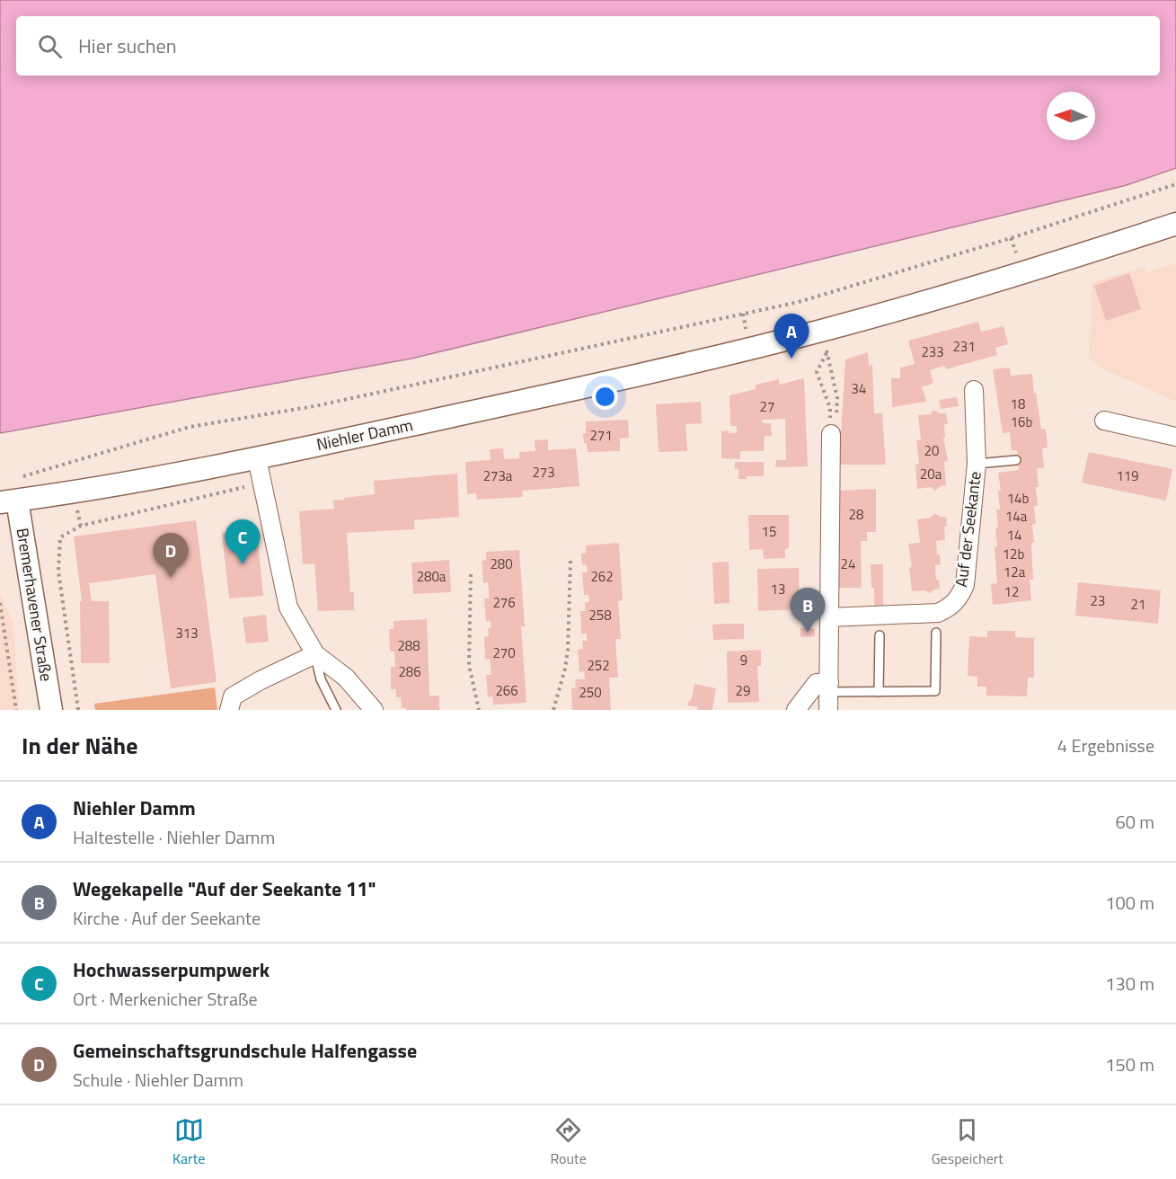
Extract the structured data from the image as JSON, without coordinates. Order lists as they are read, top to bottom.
{
  "streets": {
    "street": ["Niehler Damm", "Auf der Seekante", "Bremerhavener Straße"]
  },
  "crossings": [
    ["Niehler Damm", "Bremerhavener Straße"]
  ],
  "house_numbers": [
    "231",
    "233",
    "34",
    "18",
    "27",
    "16b",
    "271",
    "20",
    "273",
    "20a",
    "273a",
    "119",
    "14b",
    "28",
    "14a",
    "15",
    "14",
    "12b",
    "280",
    "24",
    "12a",
    "280a",
    "262",
    "13",
    "12",
    "23",
    "276",
    "21",
    "258",
    "313",
    "288",
    "270",
    "9",
    "252",
    "286",
    "266",
    "29",
    "250"
  ],
  "north": "left",
  "page": {
    "search": "Hier suchen",
    "pins": [
      "A",
      "C",
      "D",
      "B"
    ],
    "heading": ["In der Nähe", "4 Ergebnisse"],
    "list": [
      {
        "mark": "A",
        "name": "Niehler Damm",
        "note": "Haltestelle · Niehler Damm",
        "value": "60 m"
      },
      {
        "mark": "B",
        "name": "Wegekapelle \"Auf der Seekante 11\"",
        "note": "Kirche · Auf der Seekante",
        "value": "100 m"
      },
      {
        "mark": "C",
        "name": "Hochwasserpumpwerk",
        "note": "Ort · Merkenicher Straße",
        "value": "130 m"
      },
      {
        "mark": "D",
        "name": "Gemeinschaftsgrundschule Halfengasse",
        "note": "Schule · Niehler Damm",
        "value": "150 m"
      }
    ],
    "nav": ["Karte", "Route", "Gespeichert"]
  }
}
